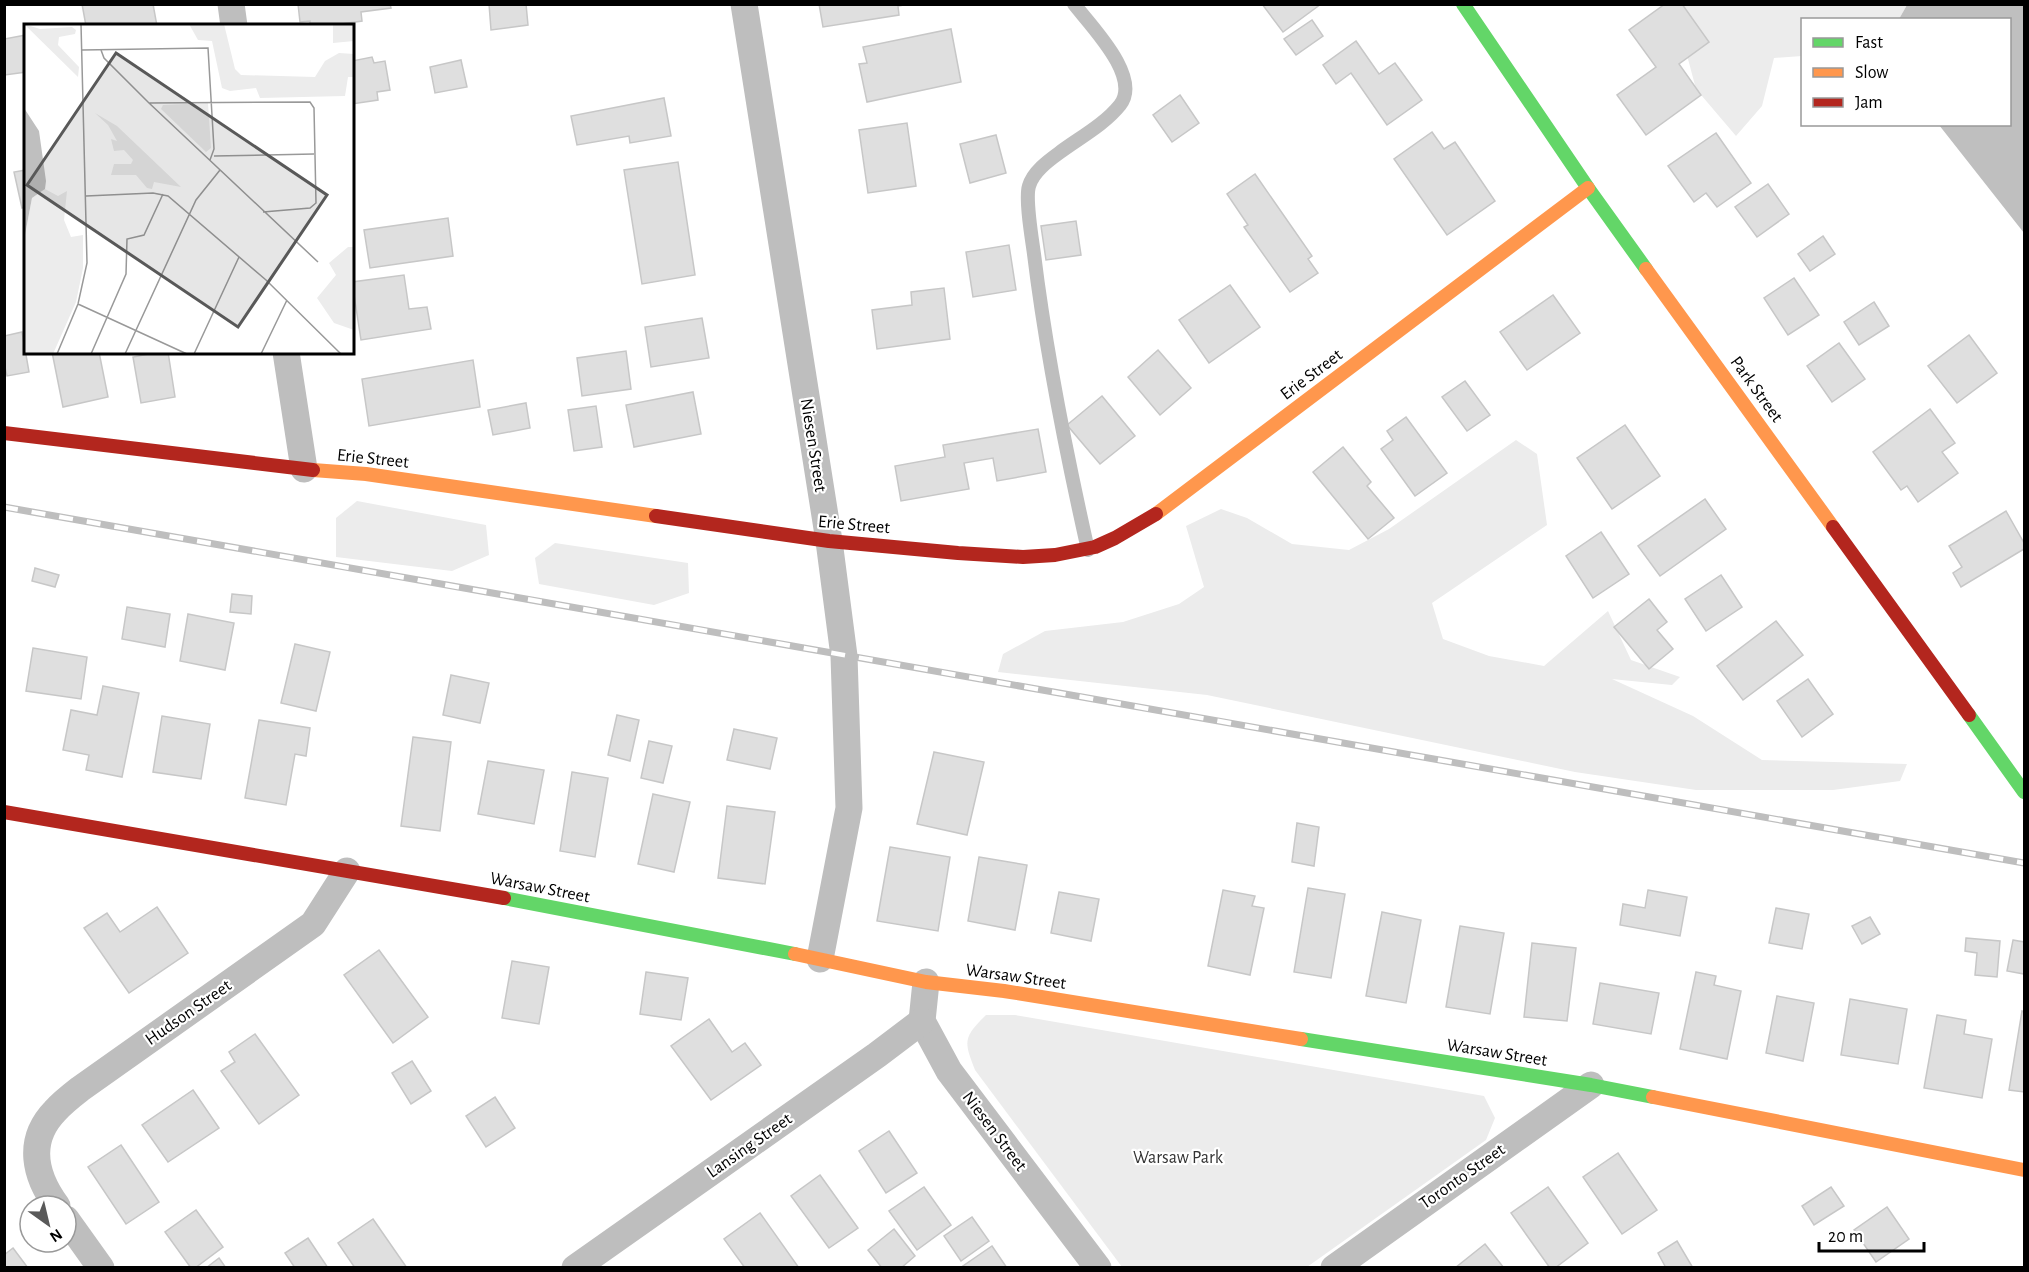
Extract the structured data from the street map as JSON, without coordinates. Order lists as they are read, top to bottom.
{
  "streets": {
    "street": [
      "Erie Street",
      "Park Street",
      "Niesen Street",
      "Warsaw Street",
      "Hudson Street",
      "Lansing Street",
      "Toronto Street"
    ]
  },
  "crossings": [
    ["Erie Street", "Park Street"],
    ["Erie Street", "Niesen Street"],
    ["Niesen Street", "Warsaw Street"],
    ["Niesen Street", "Lansing Street"],
    ["Warsaw Street", "Hudson Street"],
    ["Warsaw Street", "Toronto Street"]
  ],
  "parks": ["Warsaw Park"],
  "legend": ["Fast", "Slow", "Jam"],
  "scale_bar": "20 m",
  "north": "bottom right"
}
